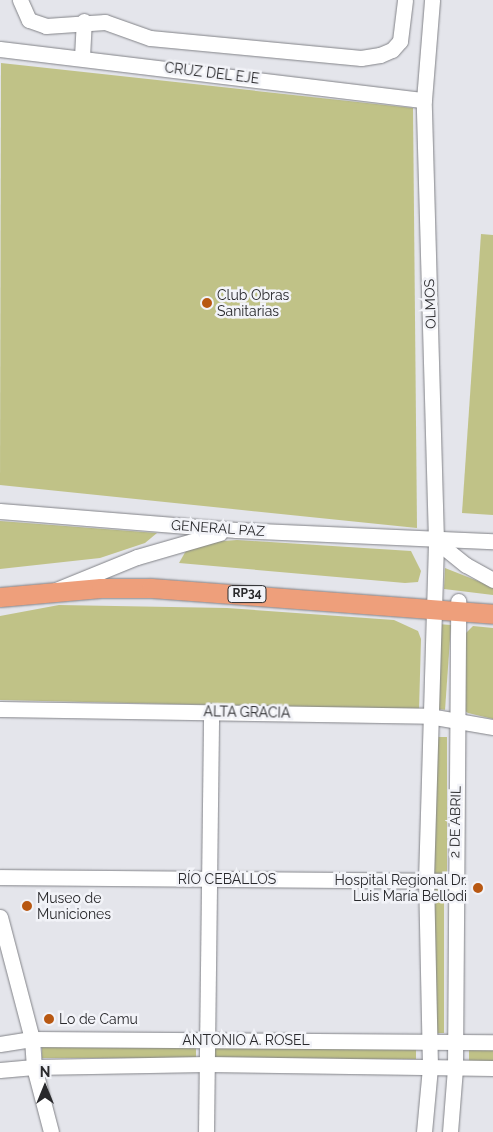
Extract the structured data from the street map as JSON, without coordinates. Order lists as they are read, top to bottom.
{
  "streets": {
    "main road": ["RP34"],
    "street": [
      "CRUZ DEL EJE",
      "OLMOS",
      "GENERAL PAZ",
      "ALTA GRACIA",
      "2 DE ABRIL",
      "RÍO CEBALLOS",
      "ANTONIO A. ROSEL"
    ]
  },
  "crossings": [
    ["CRUZ DEL EJE", "OLMOS"],
    ["OLMOS", "GENERAL PAZ"],
    ["OLMOS", "RP34"],
    ["OLMOS", "2 DE ABRIL"],
    ["RP34", "2 DE ABRIL"],
    ["ALTA GRACIA", "2 DE ABRIL"],
    ["2 DE ABRIL", "RÍO CEBALLOS"],
    ["2 DE ABRIL", "ANTONIO A. ROSEL"]
  ],
  "places": [
    "Club Obras Sanitarias",
    "Hospital Regional Dr. Luis María Bellodi",
    "Museo de Municiones",
    "Lo de Camu"
  ],
  "north": "top"
}
